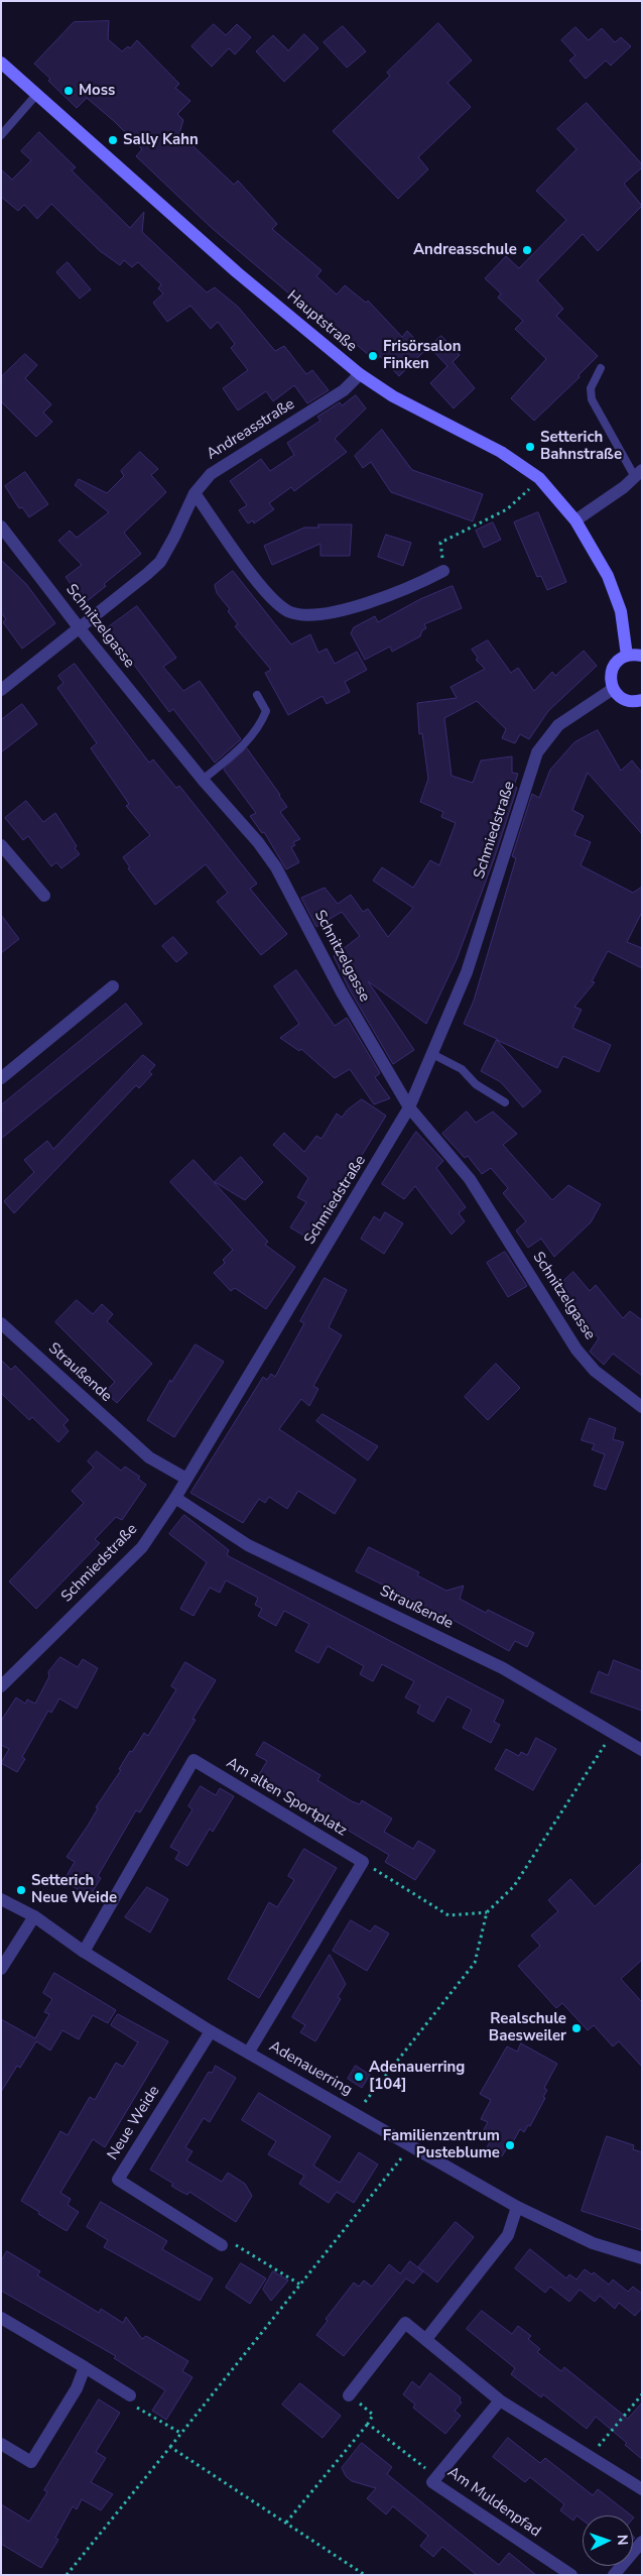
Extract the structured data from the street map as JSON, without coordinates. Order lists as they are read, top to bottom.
{
  "streets": {
    "main road": ["Hauptstraße"],
    "street": [
      "Andreasstraße",
      "Schnitzelgasse",
      "Schmiedstraße",
      "Straußende",
      "Am alten Sportplatz",
      "Adenauerring",
      "Neue Weide",
      "Am Muldenpfad"
    ]
  },
  "crossings": [
    ["Hauptstraße", "Andreasstraße"],
    ["Andreasstraße", "Schnitzelgasse"],
    ["Schnitzelgasse", "Schmiedstraße"],
    ["Schmiedstraße", "Straußende"],
    ["Am alten Sportplatz", "Adenauerring"],
    ["Adenauerring", "Neue Weide"]
  ],
  "places": [
    "Moss",
    "Sally Kahn",
    "Andreasschule",
    "Frisörsalon Finken",
    "Setterich Bahnstraße",
    "Setterich Neue Weide",
    "Realschule Baesweiler",
    "Adenauerring [104]",
    "Familienzentrum Pusteblume"
  ],
  "north": "right"
}
